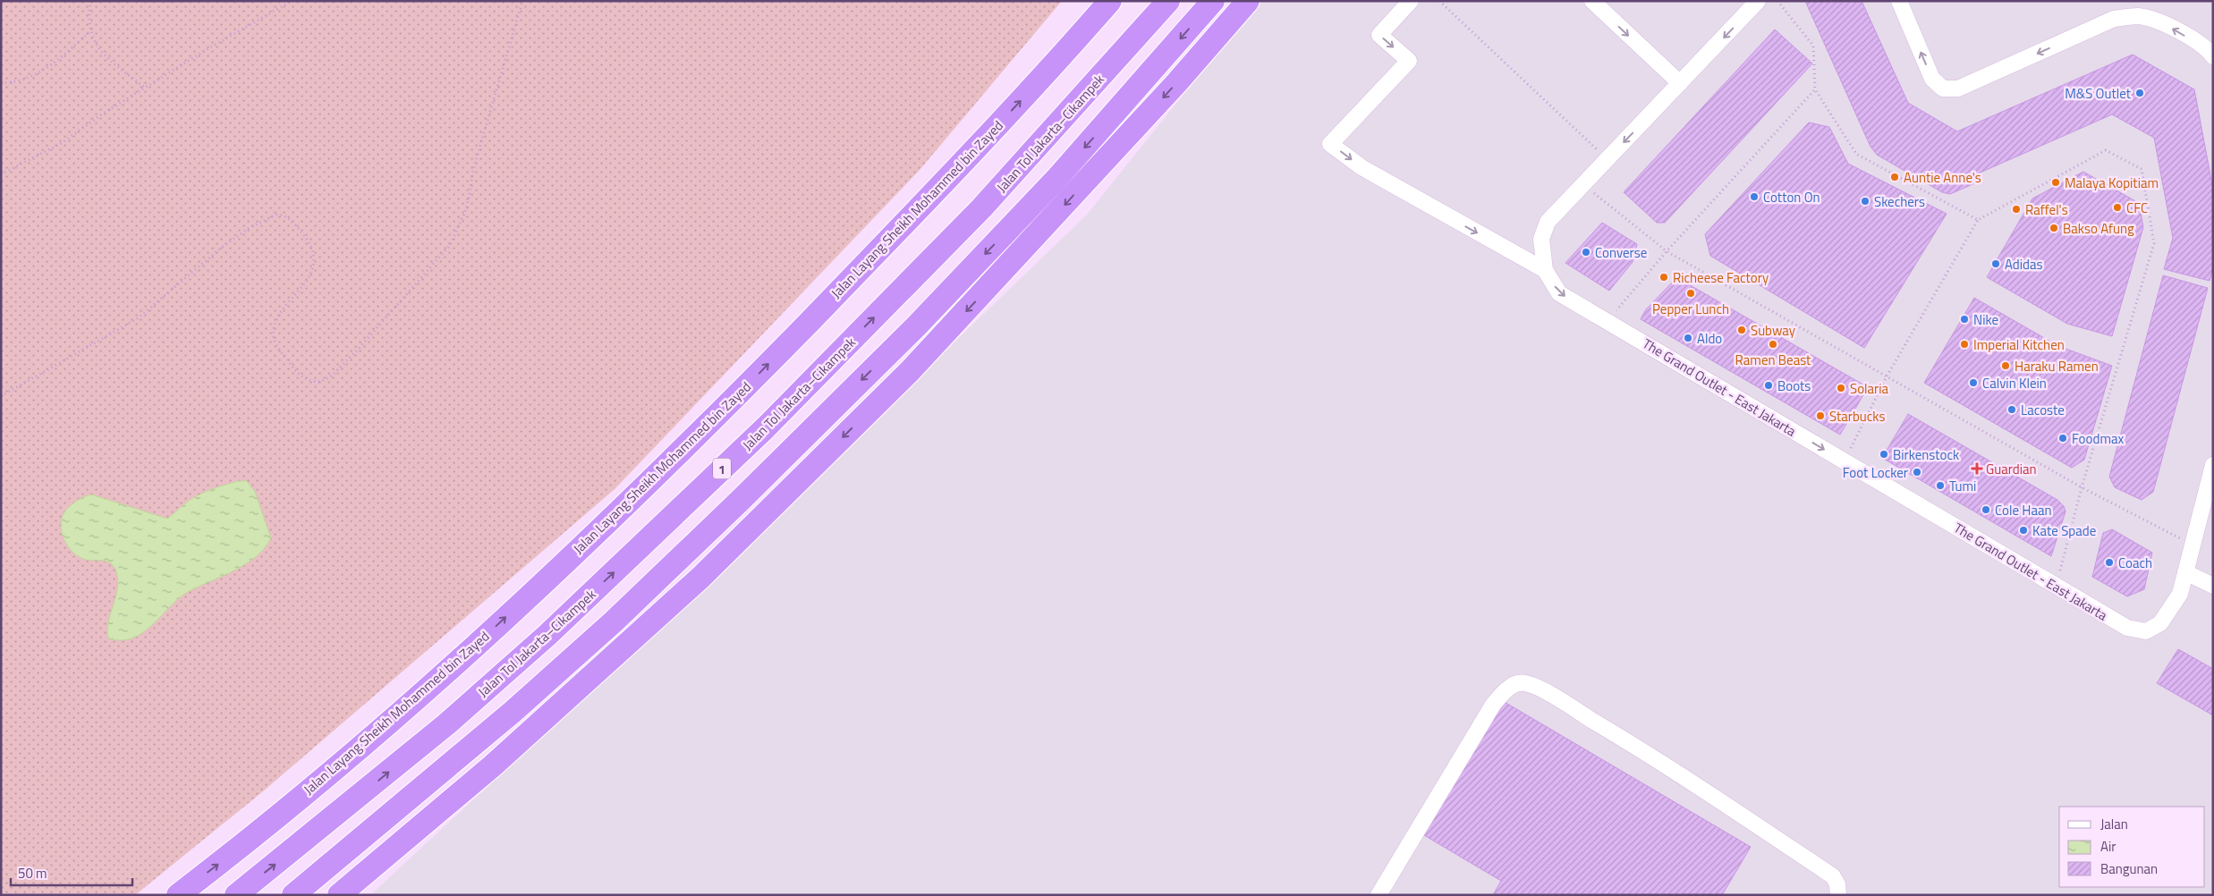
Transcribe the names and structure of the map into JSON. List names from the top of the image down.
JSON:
{
  "streets": {
    "highway": ["Jalan Tol Jakarta–Cikampek", "Jalan Layang Sheikh Mohammed bin Zayed", "1"],
    "lane": ["The Grand Outlet - East Jakarta"]
  },
  "places": {
    "other": [
      "M&S Outlet",
      "Auntie Anne's",
      "Malaya Kopitiam",
      "Cotton On",
      "Skechers",
      "CFC",
      "Raffel's",
      "Bakso Afung",
      "Converse",
      "Adidas",
      "Richeese Factory",
      "Pepper Lunch",
      "Nike",
      "Subway",
      "Aldo",
      "Ramen Beast",
      "Imperial Kitchen",
      "Haraku Ramen",
      "Calvin Klein",
      "Boots",
      "Solaria",
      "Lacoste",
      "Starbucks",
      "Foodmax",
      "Birkenstock",
      "Foot Locker",
      "Tumi",
      "Cole Haan",
      "Kate Spade",
      "Coach"
    ],
    "health": ["Guardian"]
  },
  "legend": ["Jalan", "Air", "Bangunan"],
  "scale_bar": "50 m"
}
